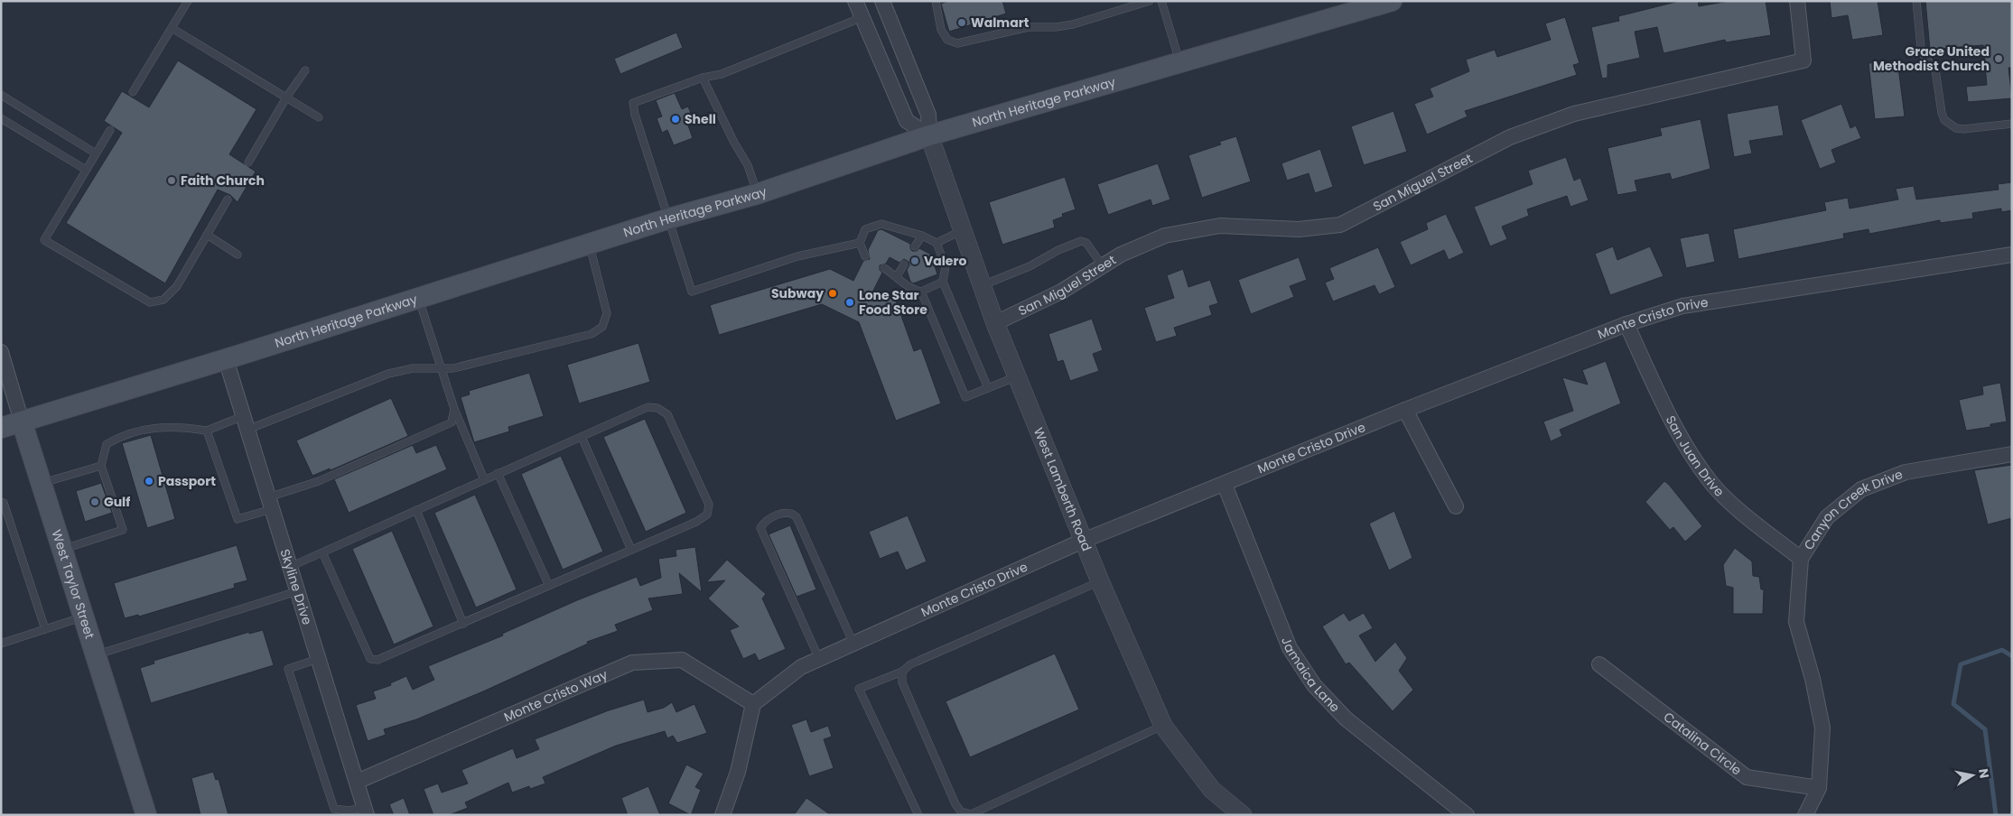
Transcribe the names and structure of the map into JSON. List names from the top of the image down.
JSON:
{
  "streets": {
    "main road": ["North Heritage Parkway", "West Taylor Street"],
    "street": [
      "San Miguel Street",
      "Monte Cristo Drive",
      "San Juan Drive",
      "West Lamberth Road",
      "Canyon Creek Drive",
      "Skyline Drive",
      "Jamaica Lane",
      "Monte Cristo Way",
      "Catalina Circle"
    ]
  },
  "crossings": [
    ["North Heritage Parkway", "West Lamberth Road"],
    ["North Heritage Parkway", "West Taylor Street"],
    ["North Heritage Parkway", "Skyline Drive"],
    ["San Miguel Street", "West Lamberth Road"],
    ["Monte Cristo Drive", "San Juan Drive"],
    ["Monte Cristo Drive", "West Lamberth Road"],
    ["Monte Cristo Drive", "Jamaica Lane"],
    ["Monte Cristo Drive", "Monte Cristo Way"],
    ["San Juan Drive", "Canyon Creek Drive"],
    ["Canyon Creek Drive", "Catalina Circle"],
    ["Skyline Drive", "Monte Cristo Way"]
  ],
  "places": [
    "Walmart",
    "Grace United Methodist Church",
    "Shell",
    "Faith Church",
    "Valero",
    "Subway",
    "Lone Star Food Store",
    "Passport",
    "Gulf"
  ],
  "north": "right"
}
